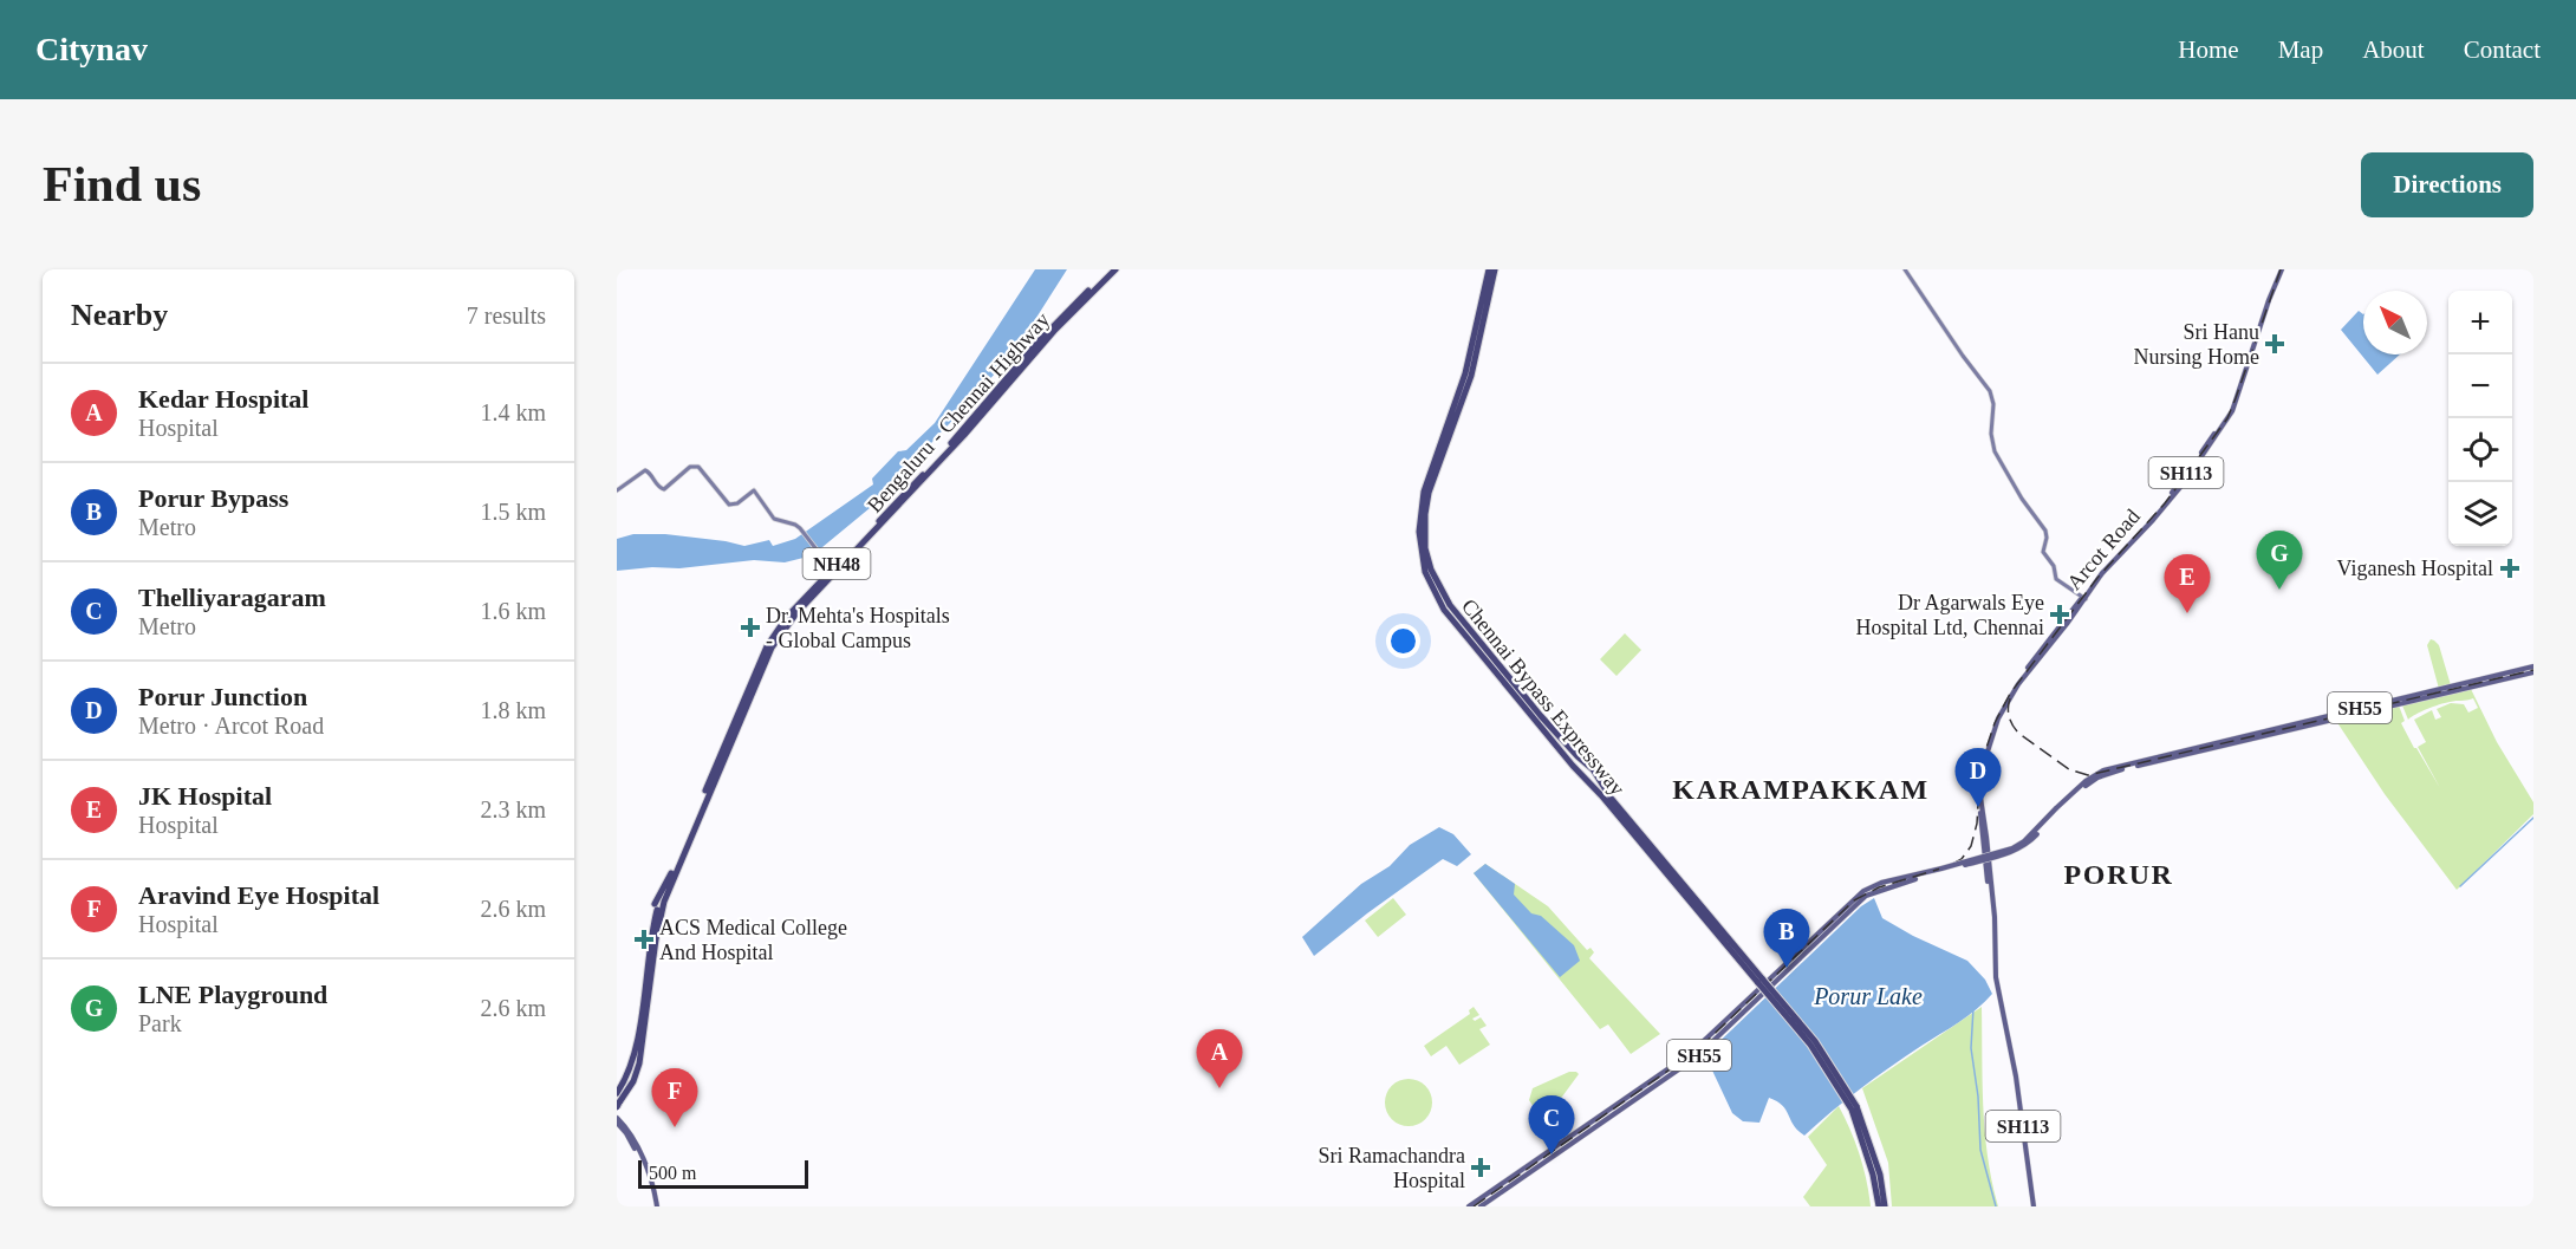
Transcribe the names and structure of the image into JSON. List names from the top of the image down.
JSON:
{
  "streets": {
    "highway": ["Bengaluru - Chennai Highway", "NH48", "Chennai Bypass Expressway"],
    "main road": ["SH113", "Arcot Road", "SH55"]
  },
  "crossings": [
    ["Bengaluru - Chennai Highway", "NH48"]
  ],
  "districts": ["KARAMPAKKAM", "PORUR"],
  "water": ["Porur Lake"],
  "places": {
    "health": [
      "Sri Hanu Nursing Home",
      "Viganesh Hospital",
      "Dr Agarwals Eye Hospital Ltd, Chennai",
      "Dr. Mehta's Hospitals - Global Campus",
      "ACS Medical College And Hospital",
      "Sri Ramachandra Hospital"
    ]
  },
  "scale_bar": "500 m",
  "north": "top left",
  "page": {
    "header": "Citynav",
    "nav": [
      "Home",
      "Map",
      "About",
      "Contact"
    ],
    "buttons": "Directions",
    "title": "Find us",
    "heading": ["Nearby", "7 results"],
    "map_buttons": ["+", "−"],
    "list": [
      {
        "mark": "A",
        "name": "Kedar Hospital",
        "note": "Hospital",
        "value": "1.4 km"
      },
      {
        "mark": "B",
        "name": "Porur Bypass",
        "note": "Metro",
        "value": "1.5 km"
      },
      {
        "mark": "C",
        "name": "Thelliyaragaram",
        "note": "Metro",
        "value": "1.6 km"
      },
      {
        "mark": "D",
        "name": "Porur Junction",
        "note": "Metro · Arcot Road",
        "value": "1.8 km"
      },
      {
        "mark": "E",
        "name": "JK Hospital",
        "note": "Hospital",
        "value": "2.3 km"
      },
      {
        "mark": "F",
        "name": "Aravind Eye Hospital",
        "note": "Hospital",
        "value": "2.6 km"
      },
      {
        "mark": "G",
        "name": "LNE Playground",
        "note": "Park",
        "value": "2.6 km"
      }
    ],
    "pins": [
      "G",
      "E",
      "D",
      "B",
      "A",
      "F",
      "C"
    ],
    "scale": "500 m"
  }
}
